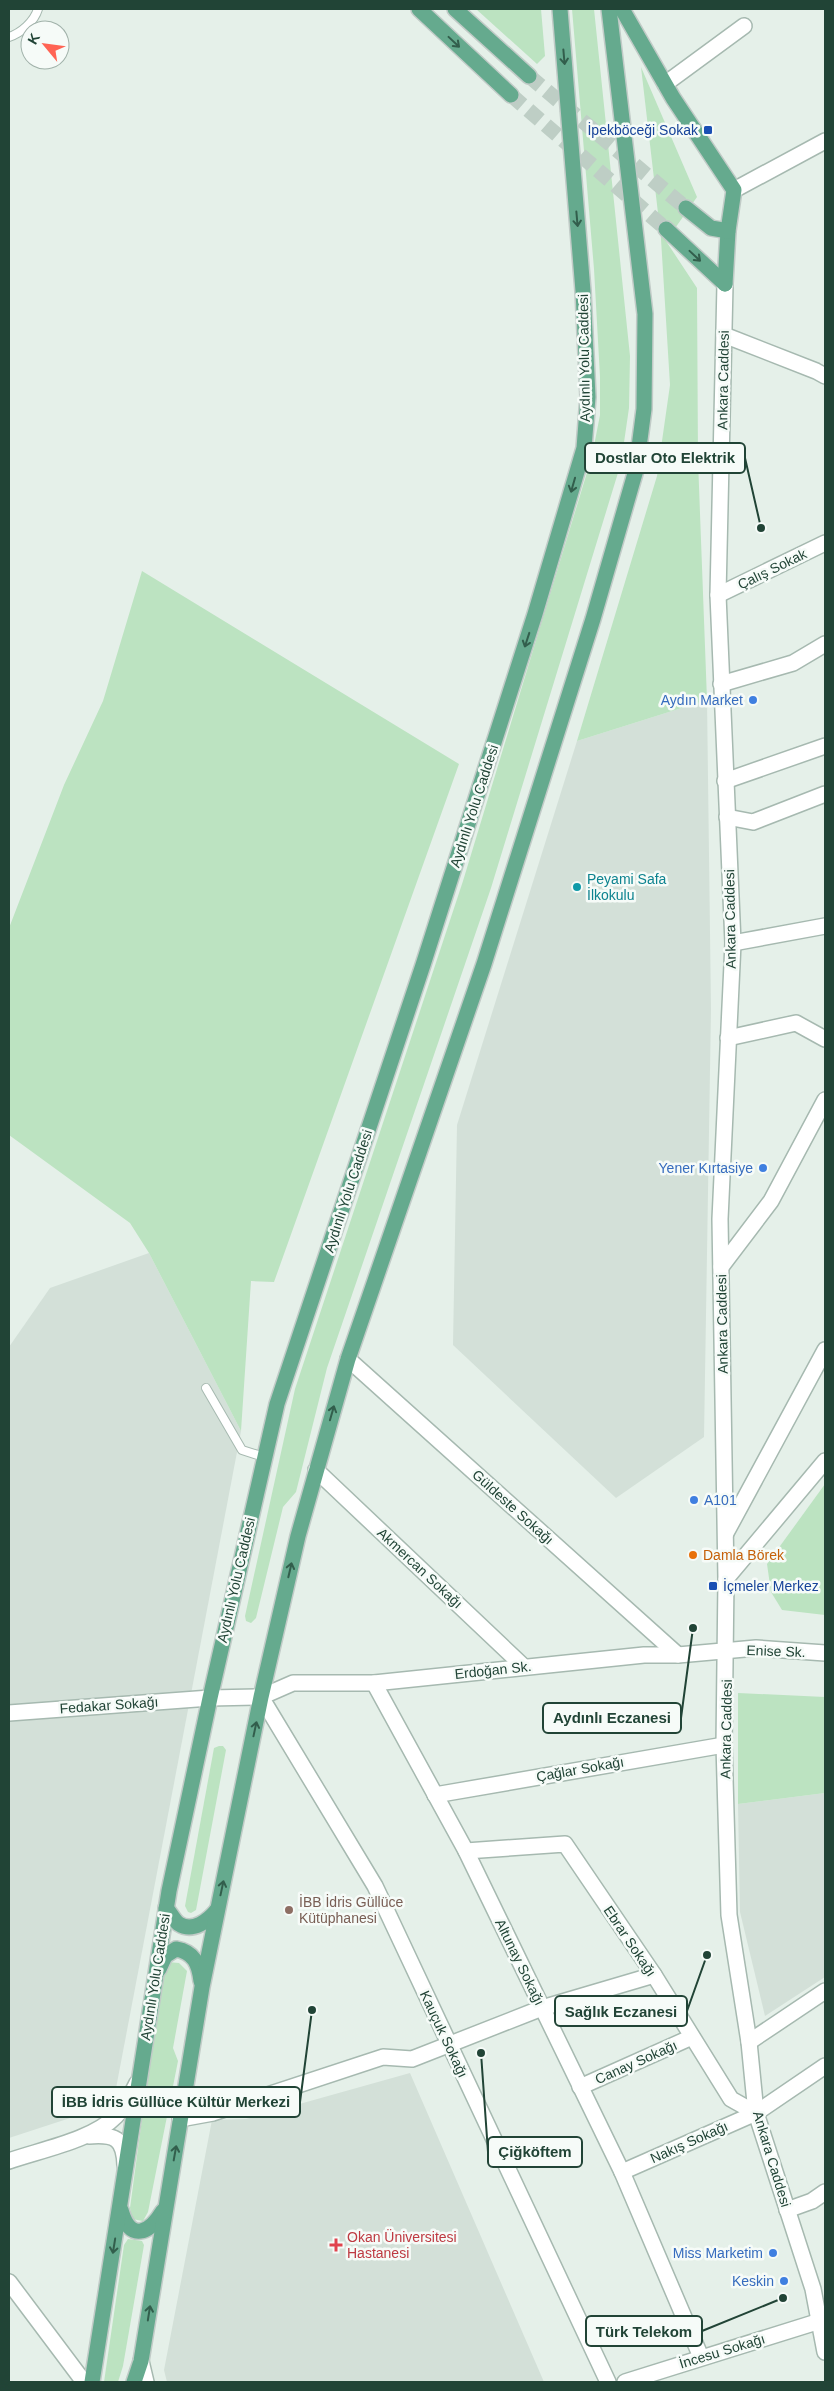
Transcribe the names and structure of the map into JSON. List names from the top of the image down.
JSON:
{
  "streets": {
    "main road": ["Aydınlı Yolu Caddesi"],
    "street": [
      "Ankara Caddesi",
      "Çalış Sokak",
      "Güldeste Sokağı",
      "Akmercan Sokağı",
      "Enise Sk.",
      "Erdoğan Sk.",
      "Fedakar Sokağı",
      "Çağlar Sokağı",
      "Ebrar Sokağı",
      "Altunay Sokağı",
      "Kauçuk Sokağı",
      "Canay Sokağı",
      "Nakış Sokağı",
      "İncesu Sokağı"
    ]
  },
  "crossings": [
    ["Aydınlı Yolu Caddesi", "Fedakar Sokağı"],
    ["Ankara Caddesi", "Çalış Sokak"],
    ["Ankara Caddesi", "Enise Sk."],
    ["Ankara Caddesi", "Erdoğan Sk."],
    ["Ankara Caddesi", "Çağlar Sokağı"],
    ["Ankara Caddesi", "Ebrar Sokağı"],
    ["Ankara Caddesi", "Nakış Sokağı"],
    ["Ankara Caddesi", "İncesu Sokağı"],
    ["Güldeste Sokağı", "Erdoğan Sk."],
    ["Akmercan Sokağı", "Erdoğan Sk."],
    ["Enise Sk.", "Erdoğan Sk."],
    ["Erdoğan Sk.", "Fedakar Sokağı"],
    ["Erdoğan Sk.", "Altunay Sokağı"],
    ["Erdoğan Sk.", "Kauçuk Sokağı"],
    ["Fedakar Sokağı", "Kauçuk Sokağı"],
    ["Çağlar Sokağı", "Altunay Sokağı"],
    ["Ebrar Sokağı", "Altunay Sokağı"],
    ["Ebrar Sokağı", "Canay Sokağı"],
    ["Ebrar Sokağı", "Nakış Sokağı"],
    ["Altunay Sokağı", "Canay Sokağı"],
    ["Altunay Sokağı", "Nakış Sokağı"],
    ["Altunay Sokağı", "İncesu Sokağı"]
  ],
  "places": {
    "transit": ["İpekböceği Sokak", "İçmeler Merkez"],
    "other": [
      "Dostlar Oto Elektrik",
      "Aydın Market",
      "Peyami Safa İlkokulu",
      "Yener Kırtasiye",
      "A101",
      "Damla Börek",
      "Aydınlı Eczanesi",
      "İBB İdris Güllüce Kütüphanesi",
      "Sağlık Eczanesi",
      "İBB İdris Güllüce Kültür Merkezi",
      "Çiğköftem",
      "Miss Marketim",
      "Keskin",
      "Türk Telekom"
    ],
    "health": ["Okan Üniversitesi Hastanesi"]
  },
  "north": "top left"
}
